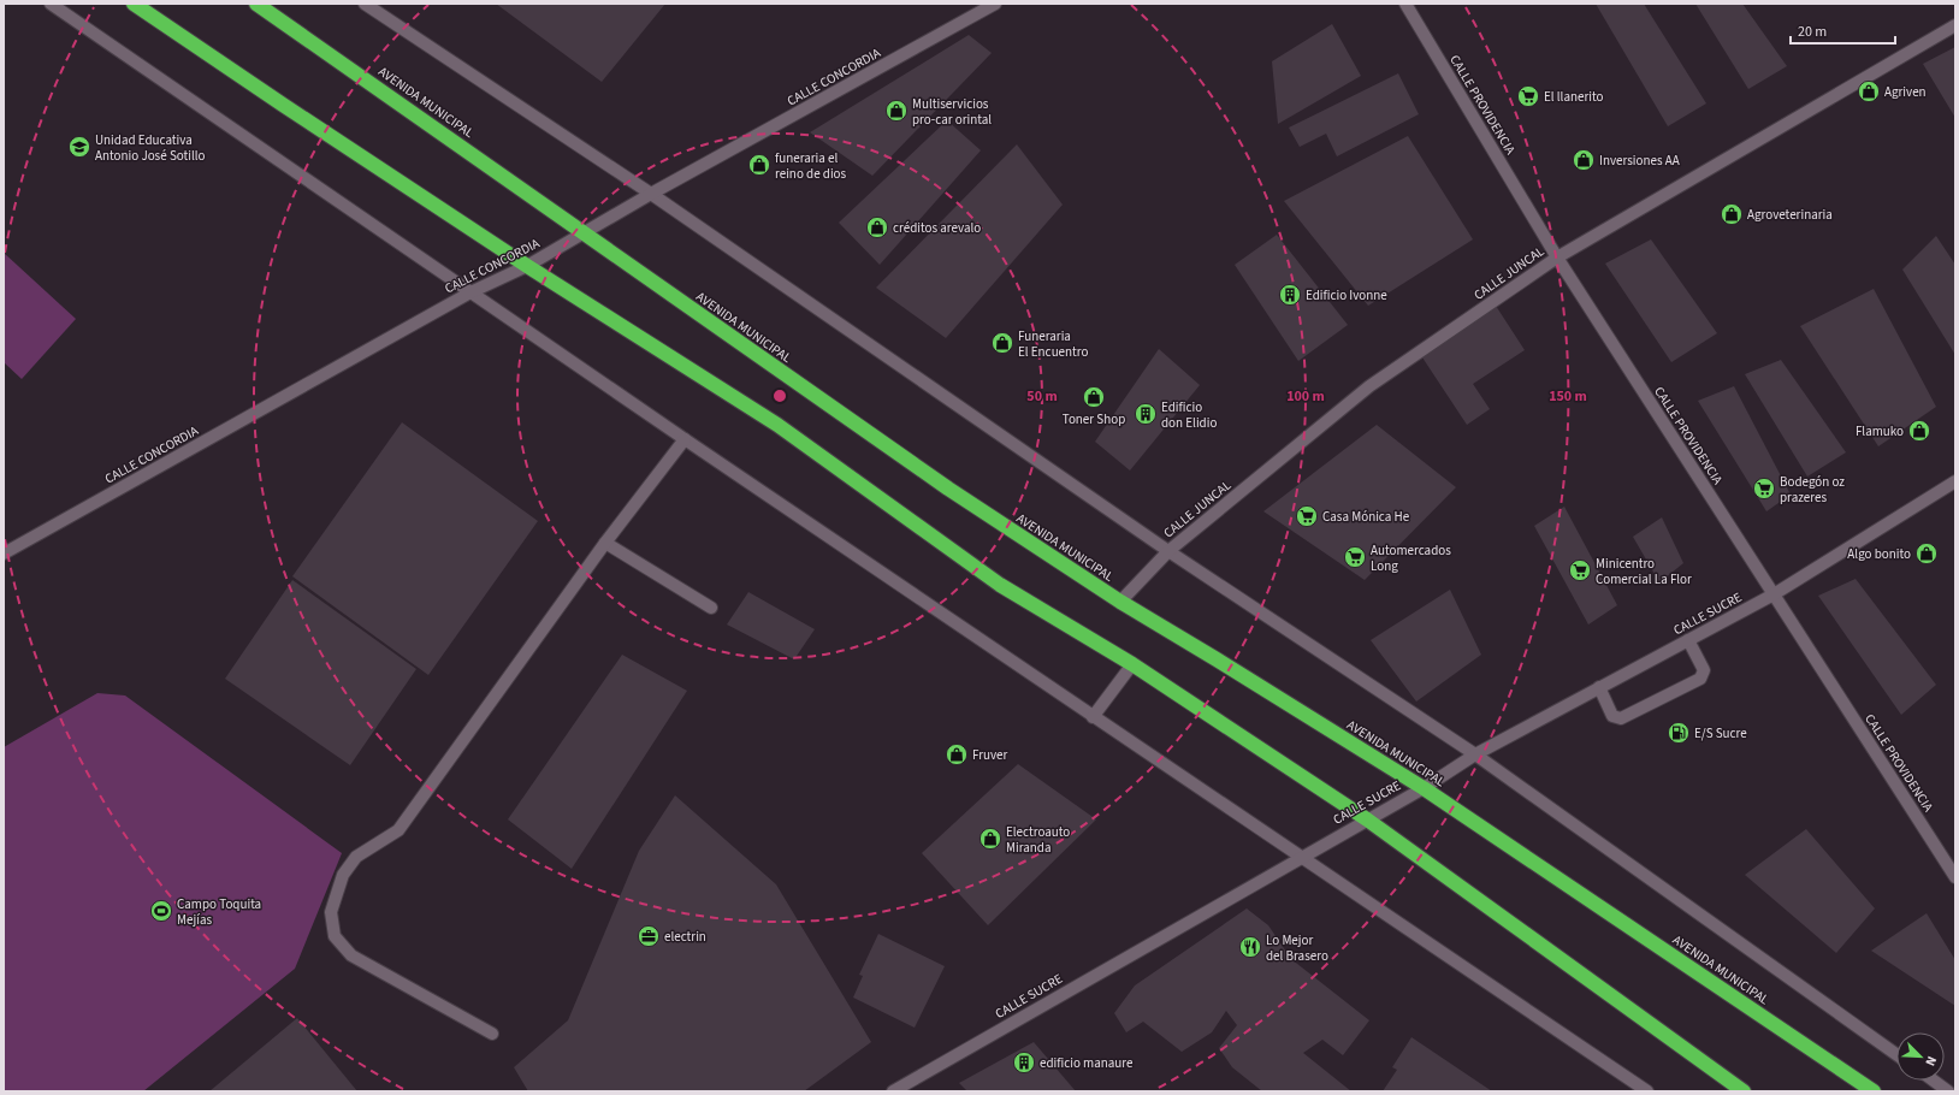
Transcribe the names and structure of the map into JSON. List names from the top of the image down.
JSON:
{
  "streets": {
    "highway": ["AVENIDA MUNICIPAL"],
    "street": [
      "CALLE CONCORDIA",
      "CALLE PROVIDENCIA",
      "CALLE JUNCAL",
      "CALLE SUCRE"
    ]
  },
  "crossings": [
    ["CALLE CONCORDIA", "AVENIDA MUNICIPAL"],
    ["AVENIDA MUNICIPAL", "CALLE JUNCAL"],
    ["AVENIDA MUNICIPAL", "CALLE SUCRE"],
    ["CALLE PROVIDENCIA", "CALLE JUNCAL"],
    ["CALLE PROVIDENCIA", "CALLE SUCRE"]
  ],
  "places": {
    "shop": [
      "Agriven",
      "Multiservicios pro-car orintal",
      "Inversiones AA",
      "funeraria el reino de dios",
      "Agroveterinaria",
      "créditos arevalo",
      "Funeraria El Encuentro",
      "Toner Shop",
      "Flamuko",
      "Algo bonito",
      "Fruver",
      "Electroauto Miranda"
    ],
    "supermarket": [
      "El llanerito",
      "Bodegón oz prazeres",
      "Casa Mónica He",
      "Automercados Long",
      "Minicentro Comercial La Flor"
    ],
    "school or university": ["Unidad Educativa Antonio José Sotillo"],
    "building": ["Edificio Ivonne", "Edificio don Elidio", "edificio manaure"],
    "fuel station": ["E/S Sucre"],
    "sports": ["Campo Toquita Mejías"],
    "office": ["electrin"],
    "restaurant": ["Lo Mejor del Brasero"]
  },
  "scale_bar": "20 m",
  "north": "bottom right",
  "rings": ["50 m", "100 m", "150 m"]
}
